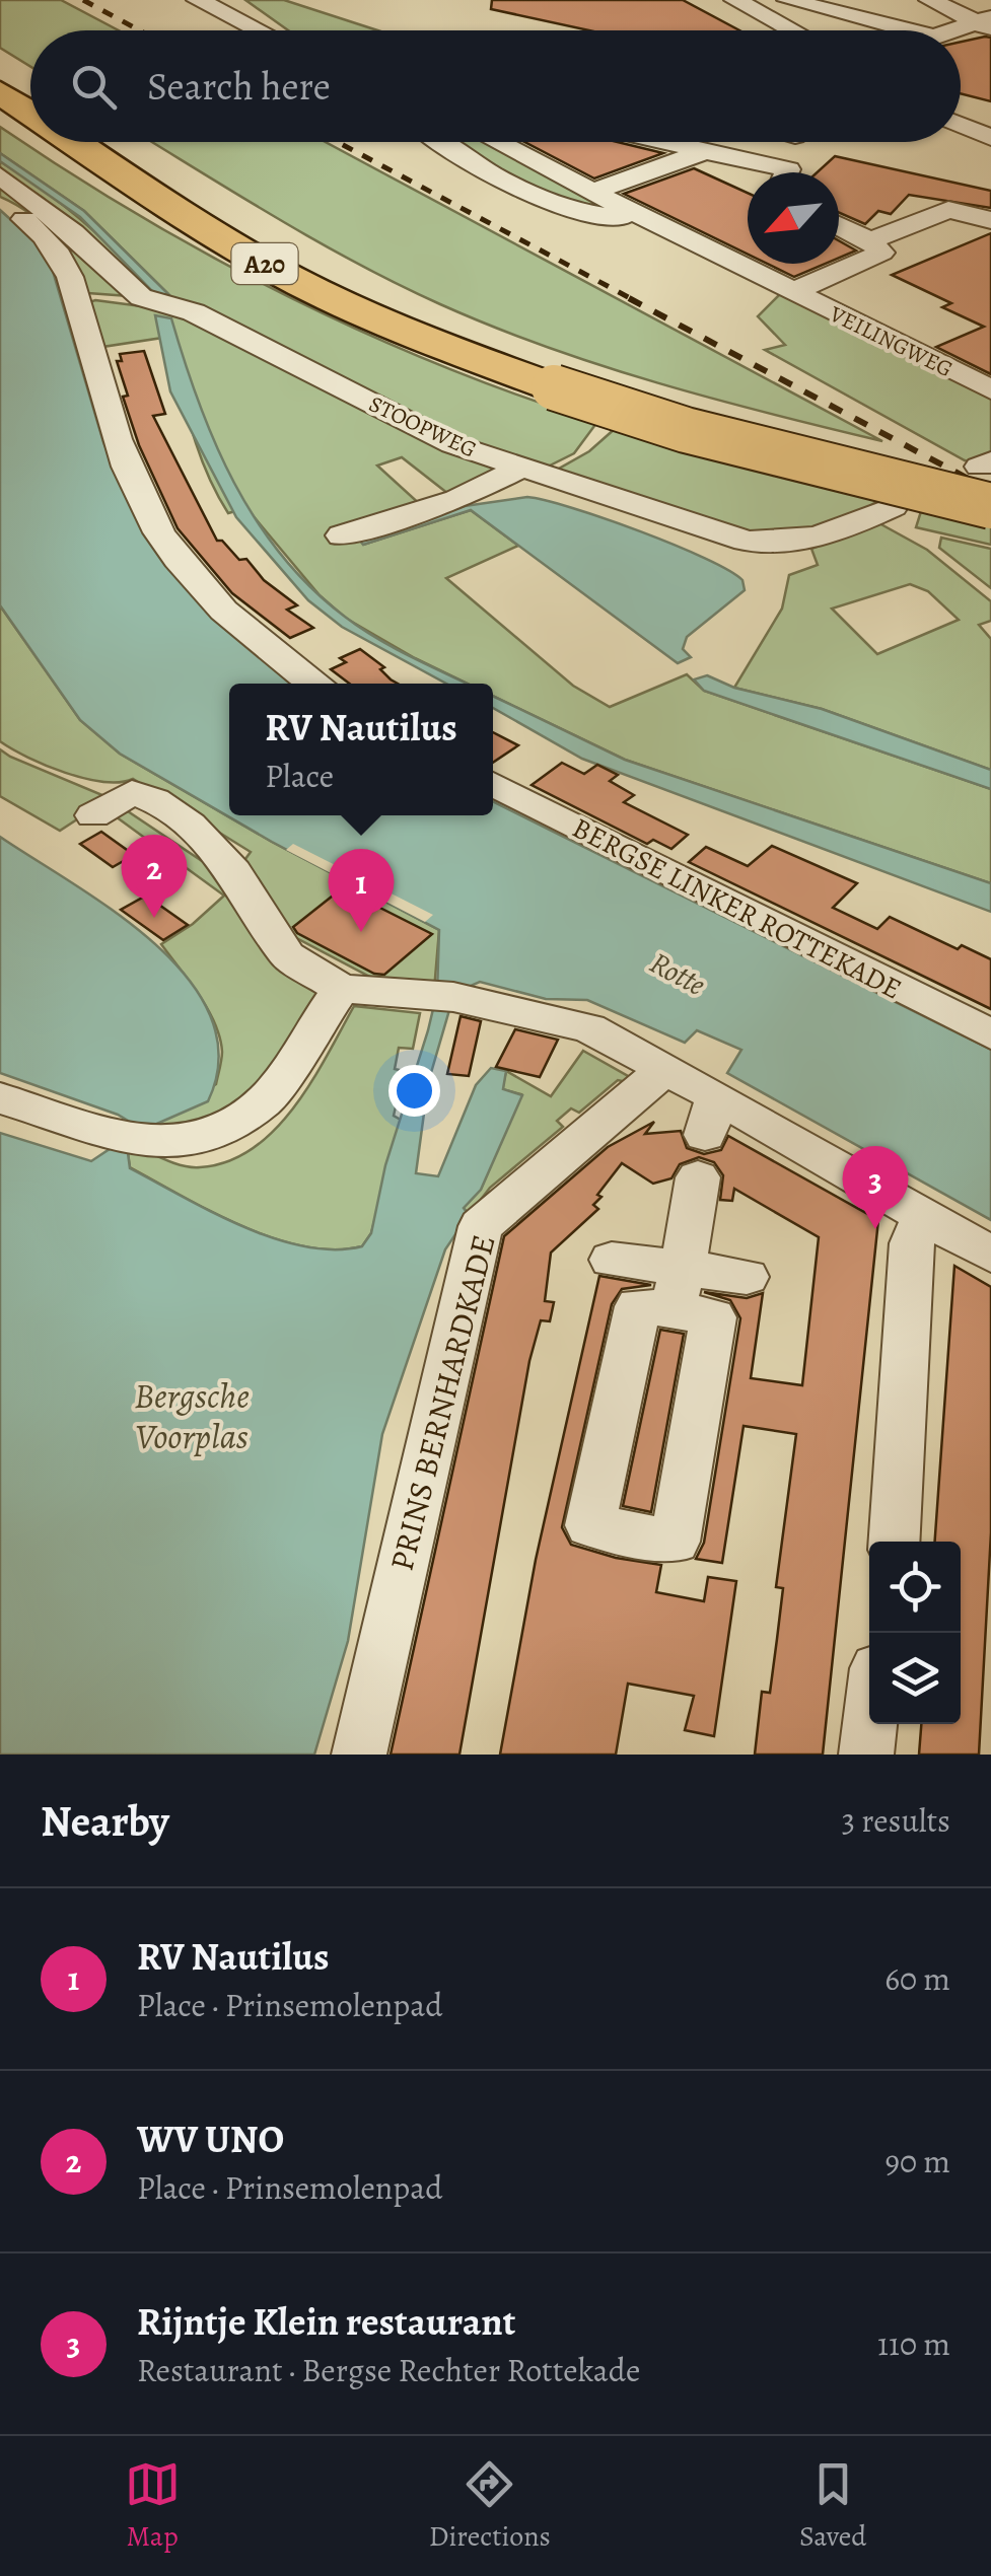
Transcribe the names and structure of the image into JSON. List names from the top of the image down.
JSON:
{
  "streets": {
    "highway": ["A20"],
    "street": [
      "VEILINGWEG",
      "STOOPWEG",
      "BERGSE LINKER ROTTEKADE",
      "PRINS BERNHARDKADE"
    ]
  },
  "water": ["Rotte", "Bergsche Voorplas"],
  "north": "bottom left",
  "page": {
    "search": "Search here",
    "popup": ["RV Nautilus", "Place"],
    "pins": ["2", "1", "3"],
    "heading": ["Nearby", "3 results"],
    "list": [
      {
        "mark": "1",
        "name": "RV Nautilus",
        "note": "Place · Prinsemolenpad",
        "value": "60 m"
      },
      {
        "mark": "2",
        "name": "WV UNO",
        "note": "Place · Prinsemolenpad",
        "value": "90 m"
      },
      {
        "mark": "3",
        "name": "Rijntje Klein restaurant",
        "note": "Restaurant · Bergse Rechter Rottekade",
        "value": "110 m"
      }
    ],
    "nav": ["Map", "Directions", "Saved"]
  }
}
